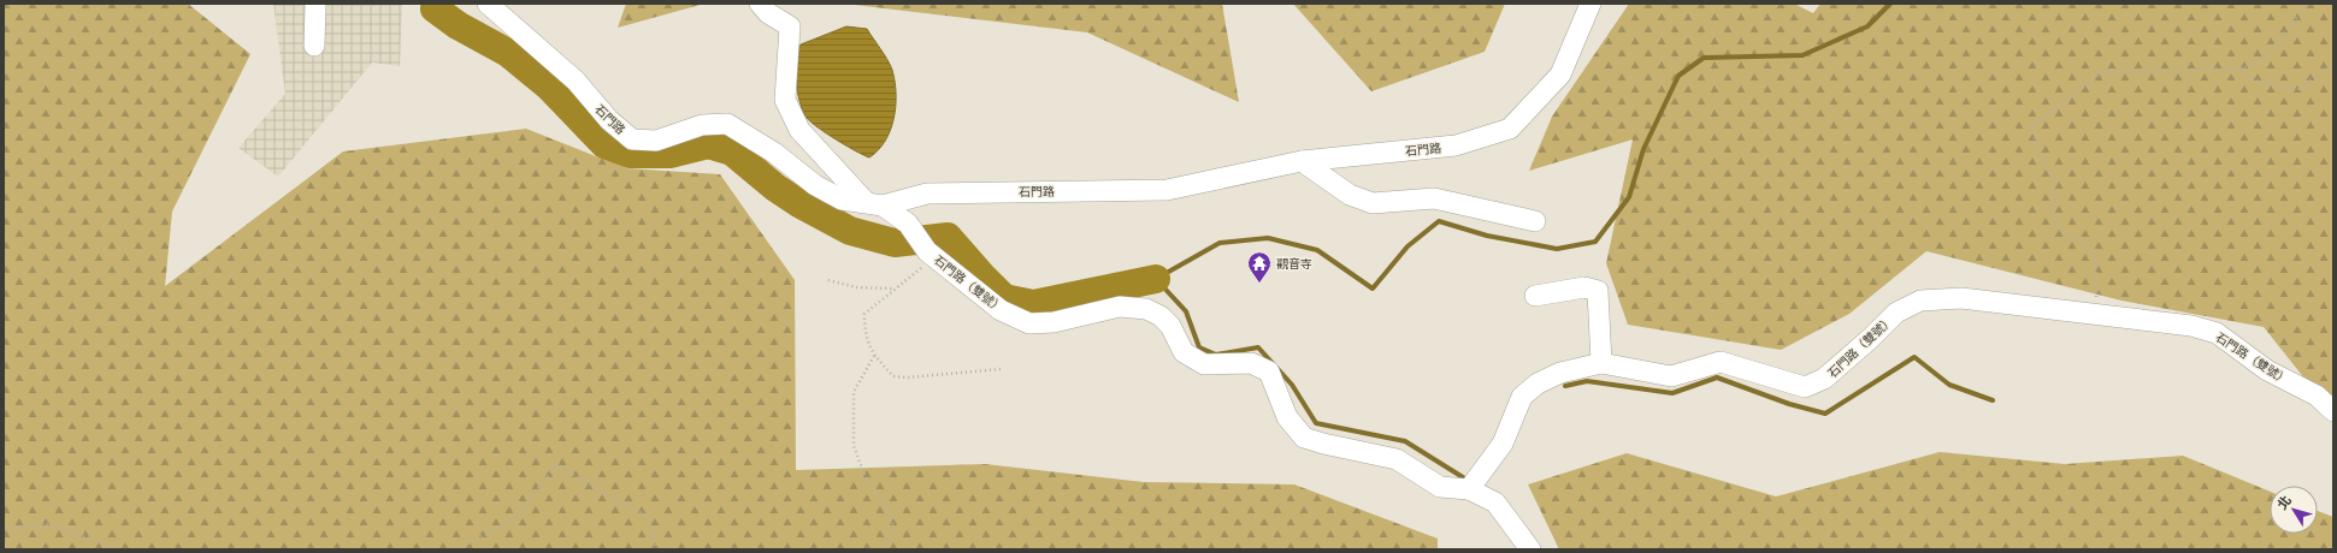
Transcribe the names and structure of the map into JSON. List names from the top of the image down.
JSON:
{
  "streets": {
    "street": ["石門路", "石門路（雙號）"]
  },
  "crossings": [
    ["石門路", "石門路（雙號）"]
  ],
  "places": {
    "temple": ["觀音寺"]
  },
  "north": "top left"
}
